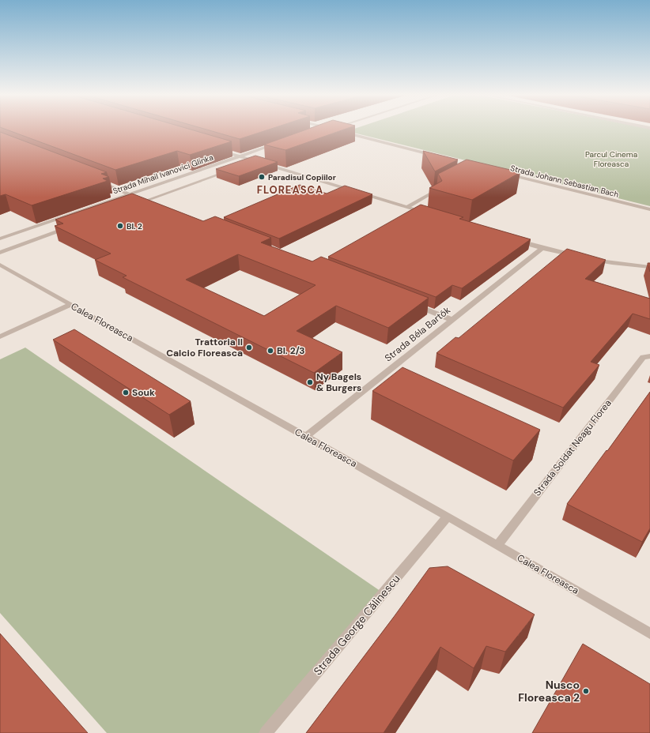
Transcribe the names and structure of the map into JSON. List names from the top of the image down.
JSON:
{
  "streets": {
    "street": [
      "Strada Mihail Ivanovici Glinka",
      "Strada Johann Sebastian Bach",
      "Calea Floreasca",
      "Strada Béla Bartók",
      "Strada Soldat Neagu Florea",
      "Strada George Călinescu"
    ]
  },
  "crossings": [
    ["Calea Floreasca", "Strada Béla Bartók"],
    ["Calea Floreasca", "Strada Soldat Neagu Florea"],
    ["Calea Floreasca", "Strada George Călinescu"]
  ],
  "districts": ["FLOREASCA"],
  "parks": ["Parcul Cinema Floreasca"],
  "places": [
    "Paradisul Copiilor",
    "Bl. 2",
    "Trattoria Il Calcio Floreasca",
    "Bl. 2/3",
    "Ny Bagels & Burgers",
    "Souk",
    "Nusco Floreasca 2"
  ]
}
